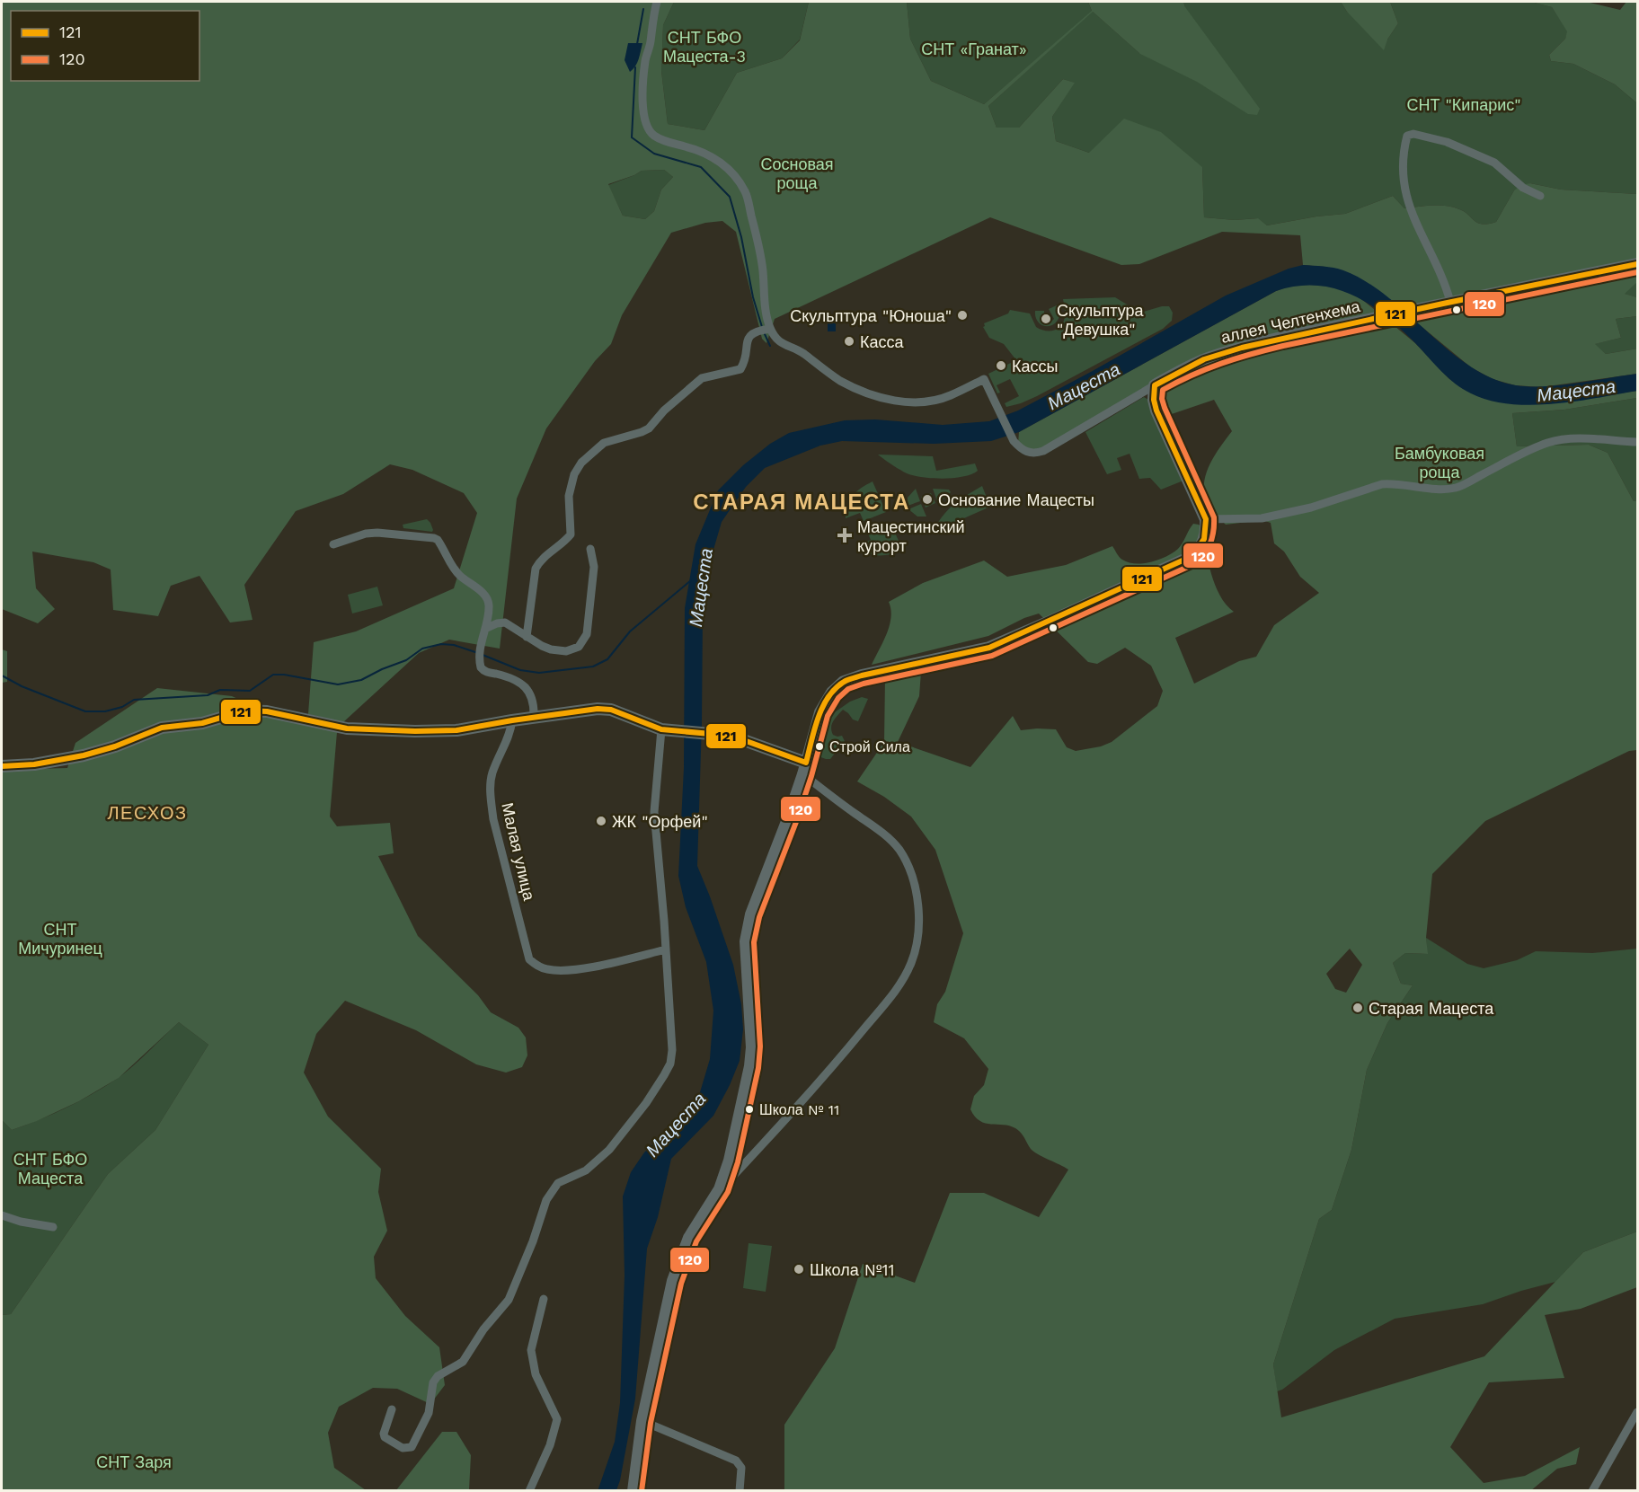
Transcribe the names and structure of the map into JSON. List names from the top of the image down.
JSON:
{
  "streets": {
    "main road": ["аллея Челтенхема"],
    "street": ["Малая улица"]
  },
  "districts": ["СТАРАЯ МАЦЕСТА", "ЛЕСХОЗ"],
  "water": ["Мацеста"],
  "parks": [
    "СНТ БФО Мацеста-3",
    "СНТ «Гранат»",
    "СНТ \"Кипарис\"",
    "Сосновая роща",
    "Бамбуковая роща",
    "СНТ Мичуринец",
    "СНТ БФО Мацеста",
    "СНТ Заря"
  ],
  "places": {
    "other": [
      "Скульптура \"Юноша\"",
      "Скульптура \"Девушка\"",
      "Касса",
      "Кассы",
      "Основание Мацесты",
      "Строй Сила",
      "ЖК \"Орфей\"",
      "Старая Мацеста",
      "Школа № 11",
      "Школа №11"
    ],
    "health": ["Мацестинский курорт"]
  },
  "lines": ["transit line 121", "transit line 120"],
  "legend": ["121", "120"]
}
